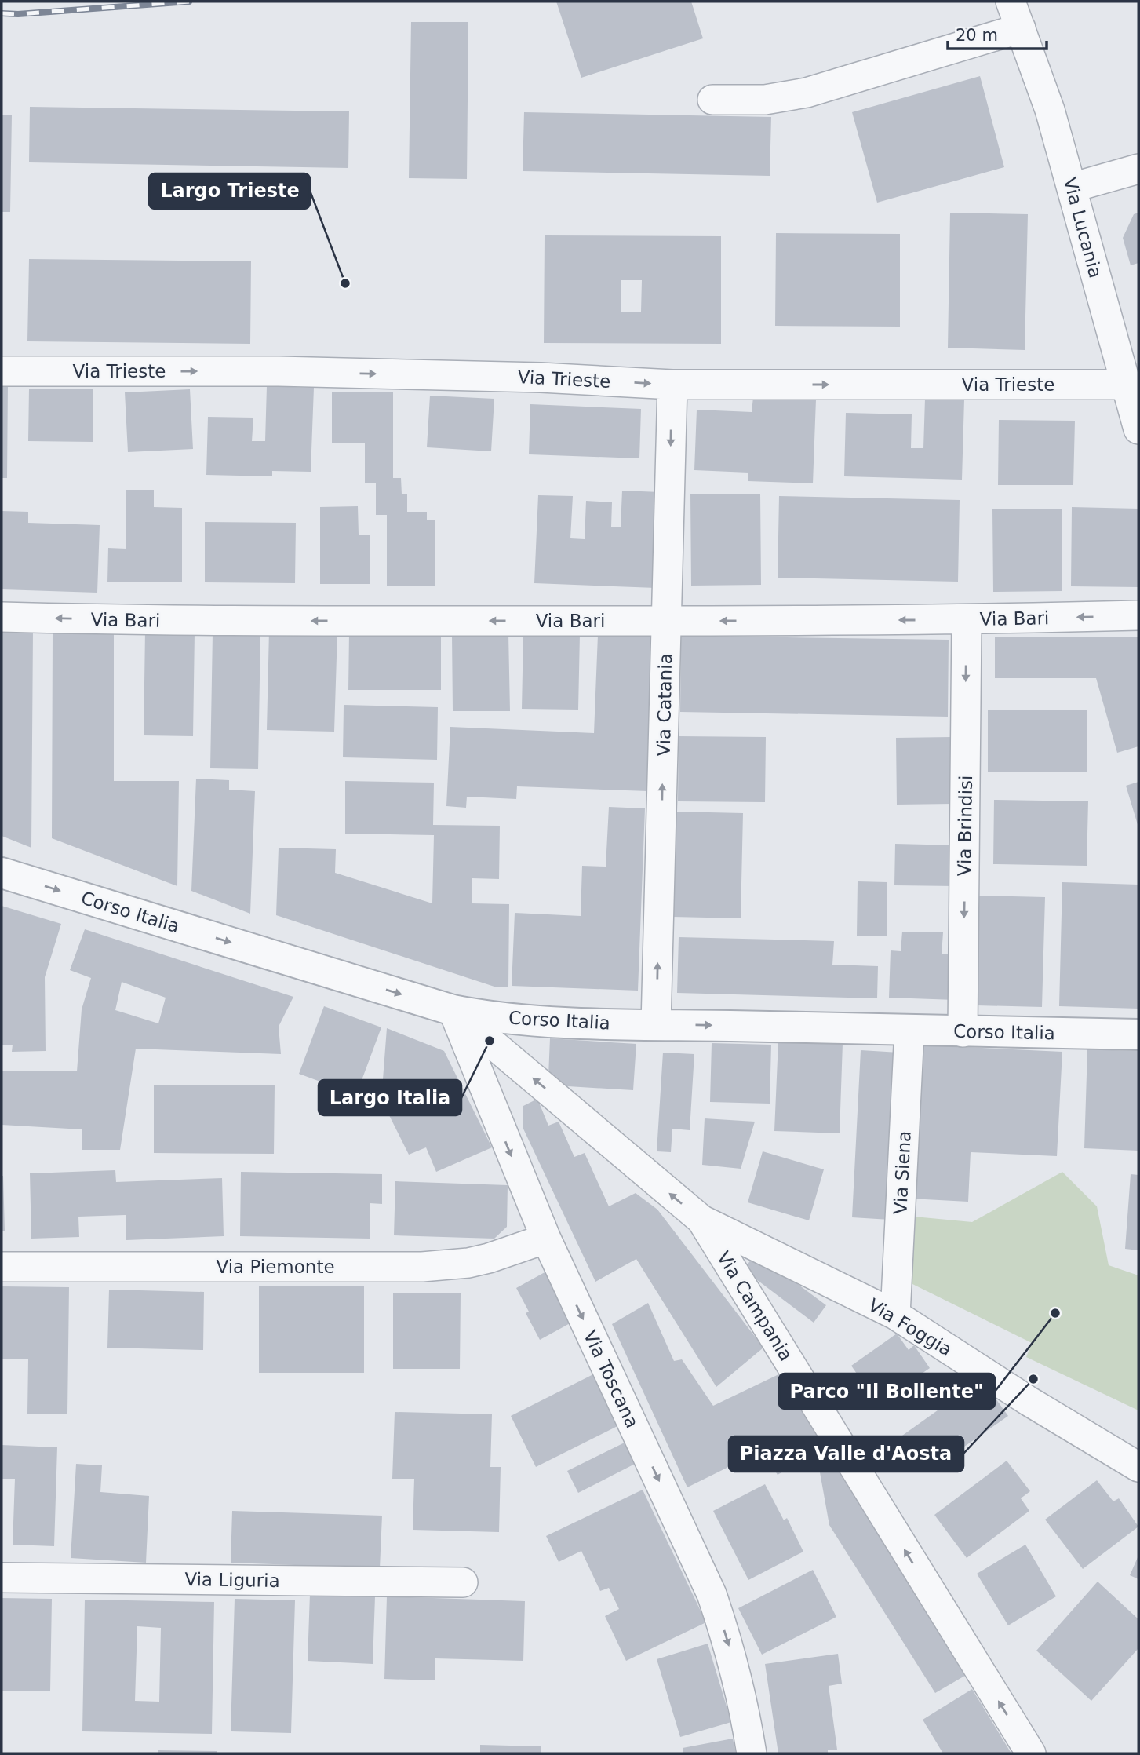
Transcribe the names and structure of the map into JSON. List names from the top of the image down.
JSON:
{
  "streets": {
    "street": [
      "Via Lucania",
      "Via Trieste",
      "Via Bari",
      "Via Catania",
      "Via Brindisi",
      "Corso Italia",
      "Via Siena",
      "Via Piemonte",
      "Via Campania",
      "Via Foggia",
      "Via Toscana",
      "Via Liguria"
    ]
  },
  "crossings": [
    ["Via Lucania", "Via Trieste"],
    ["Via Trieste", "Via Catania"],
    ["Via Bari", "Via Catania"],
    ["Via Bari", "Via Brindisi"],
    ["Via Catania", "Corso Italia"],
    ["Via Brindisi", "Corso Italia"],
    ["Corso Italia", "Via Siena"],
    ["Corso Italia", "Via Campania"],
    ["Corso Italia", "Via Toscana"],
    ["Via Siena", "Via Foggia"],
    ["Via Piemonte", "Via Toscana"],
    ["Via Campania", "Via Foggia"],
    ["Via Campania", "Via Toscana"]
  ],
  "one_way": [
    "Via Trieste",
    "Via Bari",
    "Via Brindisi",
    "Corso Italia",
    "Via Campania",
    "Via Toscana"
  ],
  "places": [
    "Largo Trieste",
    "Largo Italia",
    "Parco \"Il Bollente\"",
    "Piazza Valle d'Aosta"
  ],
  "scale_bar": "20 m"
}
